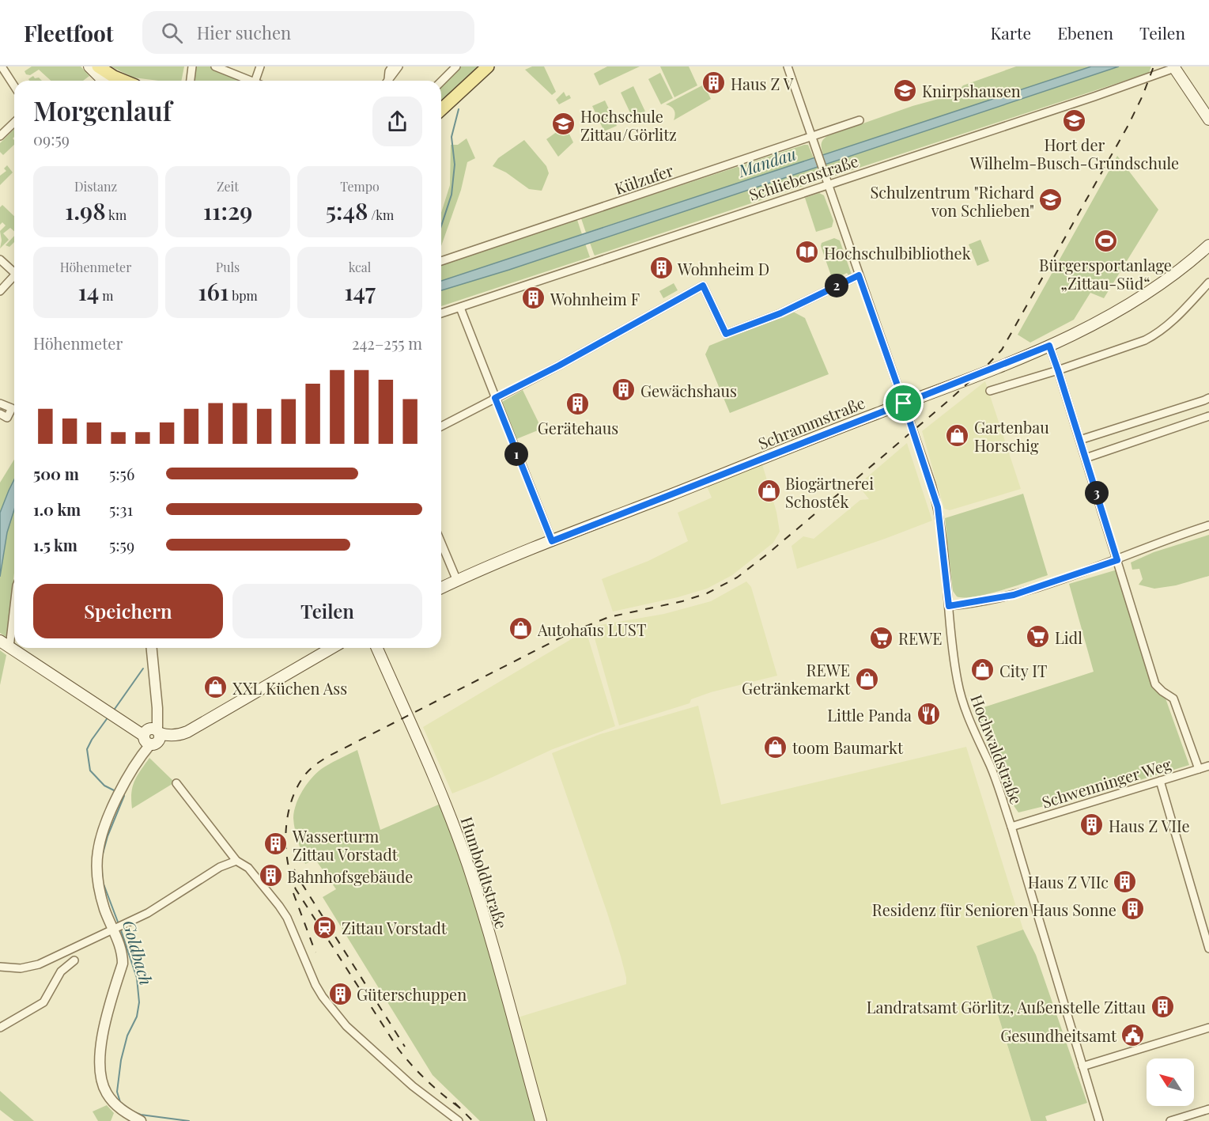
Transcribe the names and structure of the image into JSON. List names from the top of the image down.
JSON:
{
  "streets": {
    "main road": ["Schrammstraße", "Humboldtstraße"],
    "street": [
      "Schliebenstraße",
      "Külzufer",
      "Hochwaldstraße",
      "Schwenninger Weg"
    ]
  },
  "crossings": [
    ["Schliebenstraße", "Hochwaldstraße"],
    ["Külzufer", "Hochwaldstraße"],
    ["Schrammstraße", "Hochwaldstraße"],
    ["Hochwaldstraße", "Schwenninger Weg"]
  ],
  "water": ["Mandau", "Goldbach"],
  "places": {
    "building": [
      "Haus Z V",
      "Wohnheim D",
      "Wohnheim F",
      "Gewächshaus",
      "Gerätehaus",
      "Haus Z VIIe",
      "Wasserturm Zittau Vorstadt",
      "Bahnhofsgebäude",
      "Haus Z VIIc",
      "Residenz für Senioren Haus Sonne",
      "Güterschuppen",
      "Landratsamt Görlitz, Außenstelle Zittau"
    ],
    "school or university": [
      "Knirpshausen",
      "Hort der Wilhelm-Busch-Grundschule",
      "Hochschule Zittau/Görlitz",
      "Schulzentrum \"Richard von Schlieben\""
    ],
    "sports": ["Bürgersportanlage „Zittau-Süd“"],
    "library": ["Hochschulbibliothek"],
    "shop": [
      "Gartenbau Horschig",
      "Biogärtnerei Schostek",
      "Autohaus LUST",
      "City IT",
      "REWE Getränkemarkt",
      "XXL Küchen Ass",
      "toom Baumarkt"
    ],
    "supermarket": ["Lidl", "REWE"],
    "restaurant": ["Little Panda"],
    "station": ["Zittau Vorstadt"],
    "public building": ["Gesundheitsamt"]
  },
  "north": "top left",
  "page": {
    "header": "Fleetfoot",
    "search": "Hier suchen",
    "nav": ["Karte", "Ebenen", "Teilen"],
    "heading": ["Morgenlauf", "09:59"],
    "stats": [
      ["Distanz", "1.98 km"],
      ["Zeit", "11:29"],
      ["Tempo", "5:48 /km"],
      ["Höhenmeter", "14 m"],
      ["Puls", "161 bpm"],
      ["kcal", "147"]
    ],
    "pins": ["2", "1", "3"],
    "chart": ["Höhenmeter", "242–255 m"],
    "list": [
      {
        "name": "500 m",
        "note": "5:56"
      },
      {
        "name": "1.0 km",
        "note": "5:31"
      },
      {
        "name": "1.5 km",
        "note": "5:59"
      }
    ],
    "buttons": ["Speichern", "Teilen"]
  }
}
